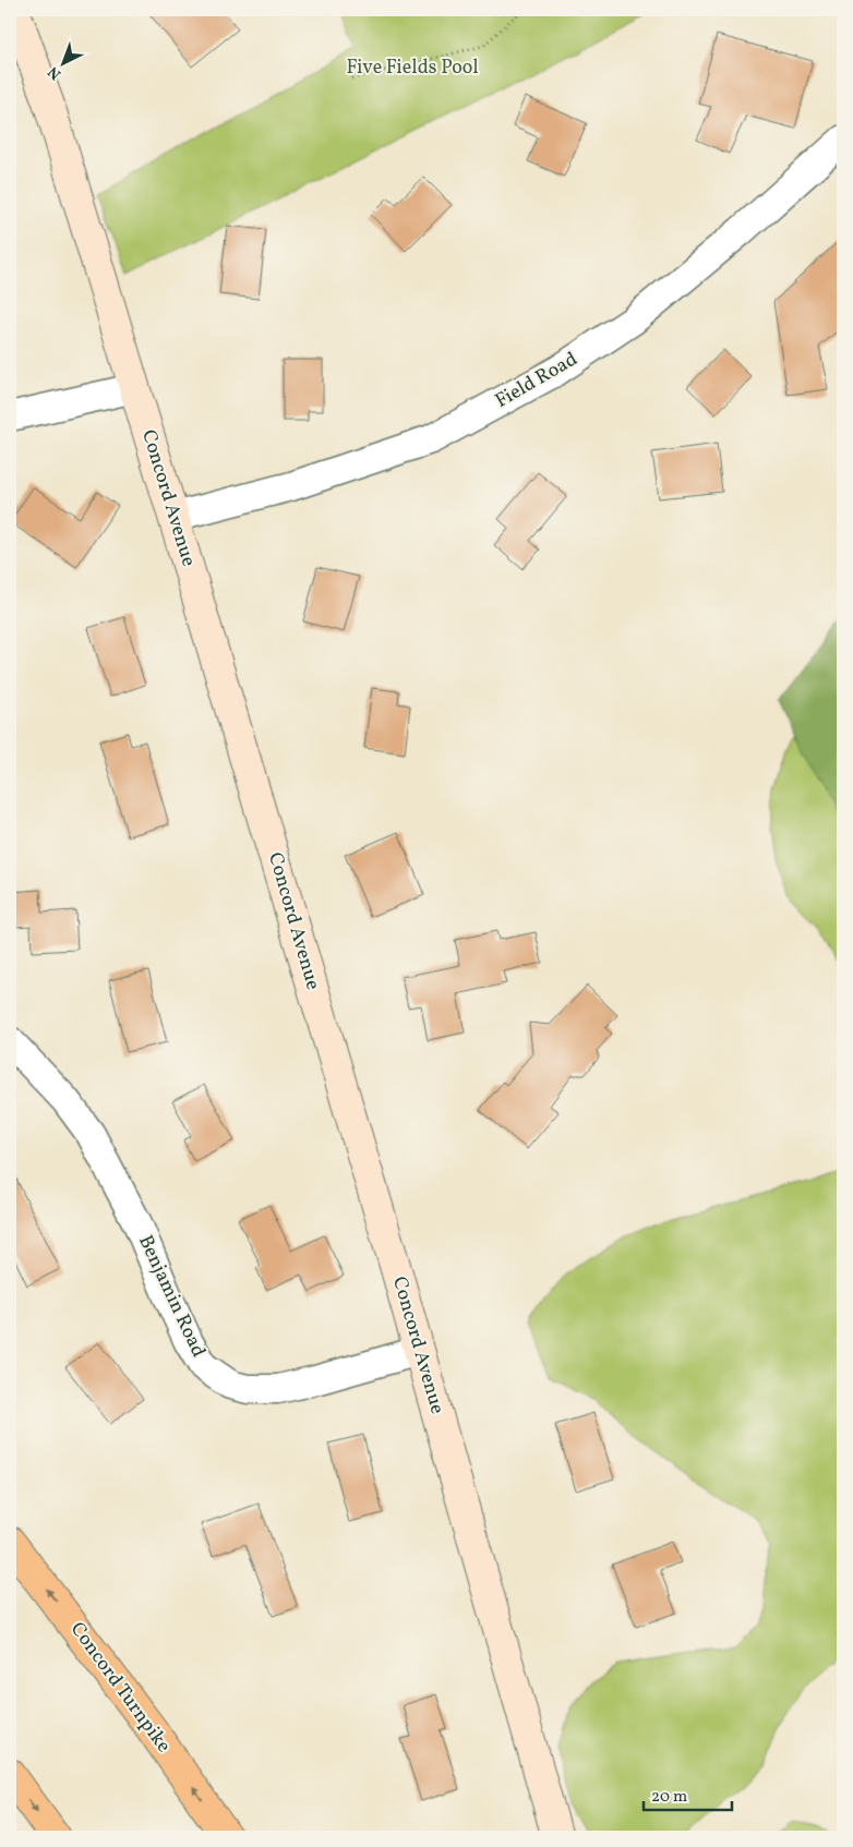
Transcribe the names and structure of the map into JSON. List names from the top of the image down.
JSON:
{
  "streets": {
    "highway": ["Concord Turnpike"],
    "main road": ["Concord Avenue"],
    "street": ["Field Road", "Benjamin Road"]
  },
  "crossings": [
    ["Field Road", "Concord Avenue"],
    ["Concord Avenue", "Benjamin Road"]
  ],
  "one_way": ["Concord Turnpike"],
  "parks": ["Five Fields Pool"],
  "scale_bar": "20 m",
  "north": "bottom left"
}
